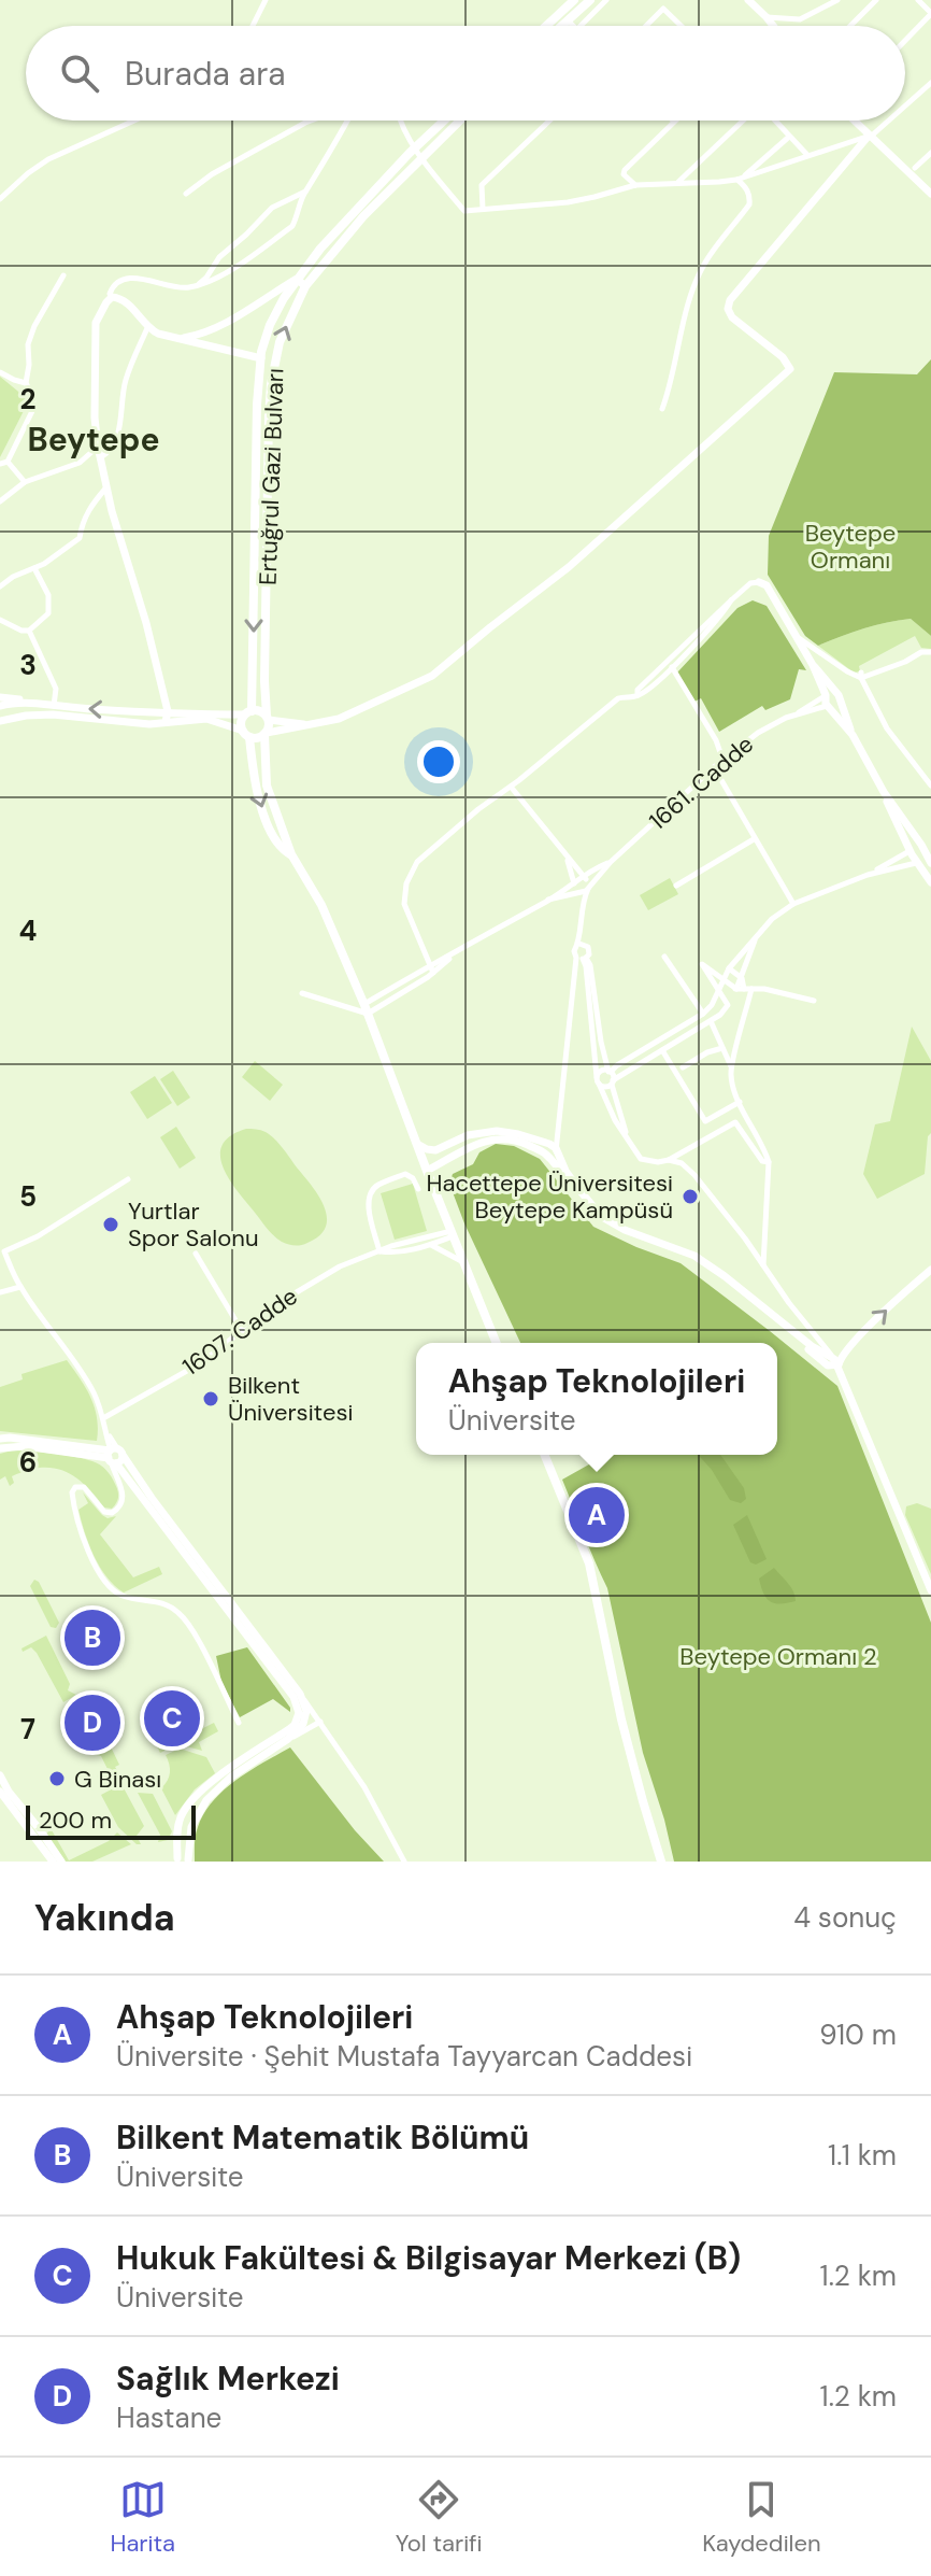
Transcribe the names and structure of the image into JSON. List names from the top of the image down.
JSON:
{
  "streets": {
    "main road": ["Ertuğrul Gazi Bulvarı"],
    "street": ["1661. Cadde", "1607. Cadde"]
  },
  "districts": ["Beytepe"],
  "parks": ["Beytepe Ormanı", "Beytepe Ormanı 2"],
  "places": [
    "Hacettepe Üniversitesi Beytepe Kampüsü",
    "Yurtlar Spor Salonu",
    "Bilkent Üniversitesi",
    "G Binası"
  ],
  "scale_bar": "200 m",
  "page": {
    "search": "Burada ara",
    "popup": ["Ahşap Teknolojileri", "Üniversite"],
    "pins": [
      "A",
      "B",
      "C",
      "D"
    ],
    "scale": "200 m",
    "heading": ["Yakında", "4 sonuç"],
    "list": [
      {
        "mark": "A",
        "name": "Ahşap Teknolojileri",
        "note": "Üniversite · Şehit Mustafa Tayyarcan Caddesi",
        "value": "910 m"
      },
      {
        "mark": "B",
        "name": "Bilkent Matematik Bölümü",
        "note": "Üniversite",
        "value": "1.1 km"
      },
      {
        "mark": "C",
        "name": "Hukuk Fakültesi & Bilgisayar Merkezi (B)",
        "note": "Üniversite",
        "value": "1.2 km"
      },
      {
        "mark": "D",
        "name": "Sağlık Merkezi",
        "note": "Hastane",
        "value": "1.2 km"
      }
    ],
    "nav": ["Harita", "Yol tarifi", "Kaydedilen"]
  },
  "grid": {
    "rows": [
      "2",
      "3",
      "4",
      "5",
      "6",
      "7"
    ]
  }
}
